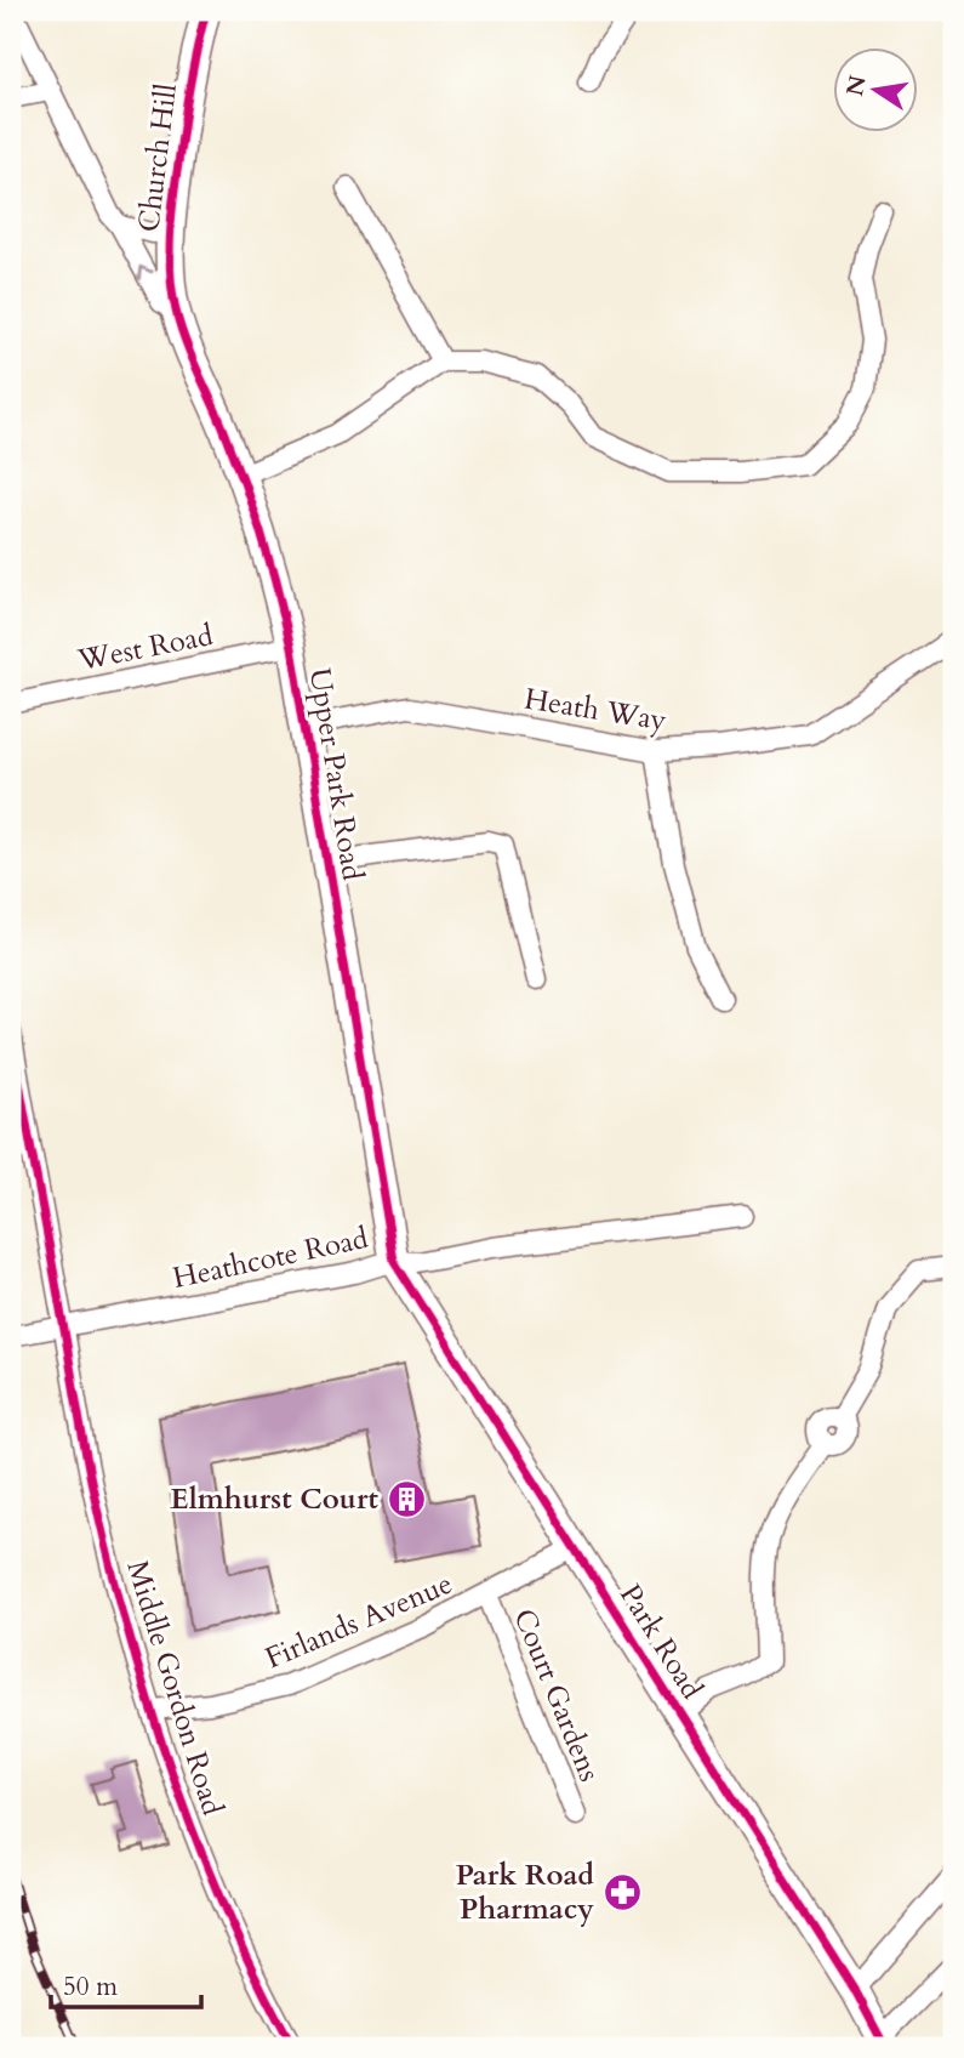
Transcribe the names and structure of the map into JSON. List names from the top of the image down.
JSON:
{
  "streets": {
    "street": [
      "Church Hill",
      "West Road",
      "Heath Way",
      "Upper Park Road",
      "Heathcote Road",
      "Firlands Avenue",
      "Park Road",
      "Middle Gordon Road",
      "Court Gardens"
    ]
  },
  "crossings": [
    ["Church Hill", "Upper Park Road"],
    ["West Road", "Upper Park Road"],
    ["Heath Way", "Upper Park Road"],
    ["Upper Park Road", "Heathcote Road"],
    ["Upper Park Road", "Park Road"],
    ["Heathcote Road", "Park Road"],
    ["Heathcote Road", "Middle Gordon Road"],
    ["Firlands Avenue", "Park Road"],
    ["Firlands Avenue", "Middle Gordon Road"],
    ["Firlands Avenue", "Court Gardens"]
  ],
  "places": {
    "building": ["Elmhurst Court"],
    "pharmacy": ["Park Road Pharmacy"]
  },
  "scale_bar": "50 m",
  "north": "left"
}
